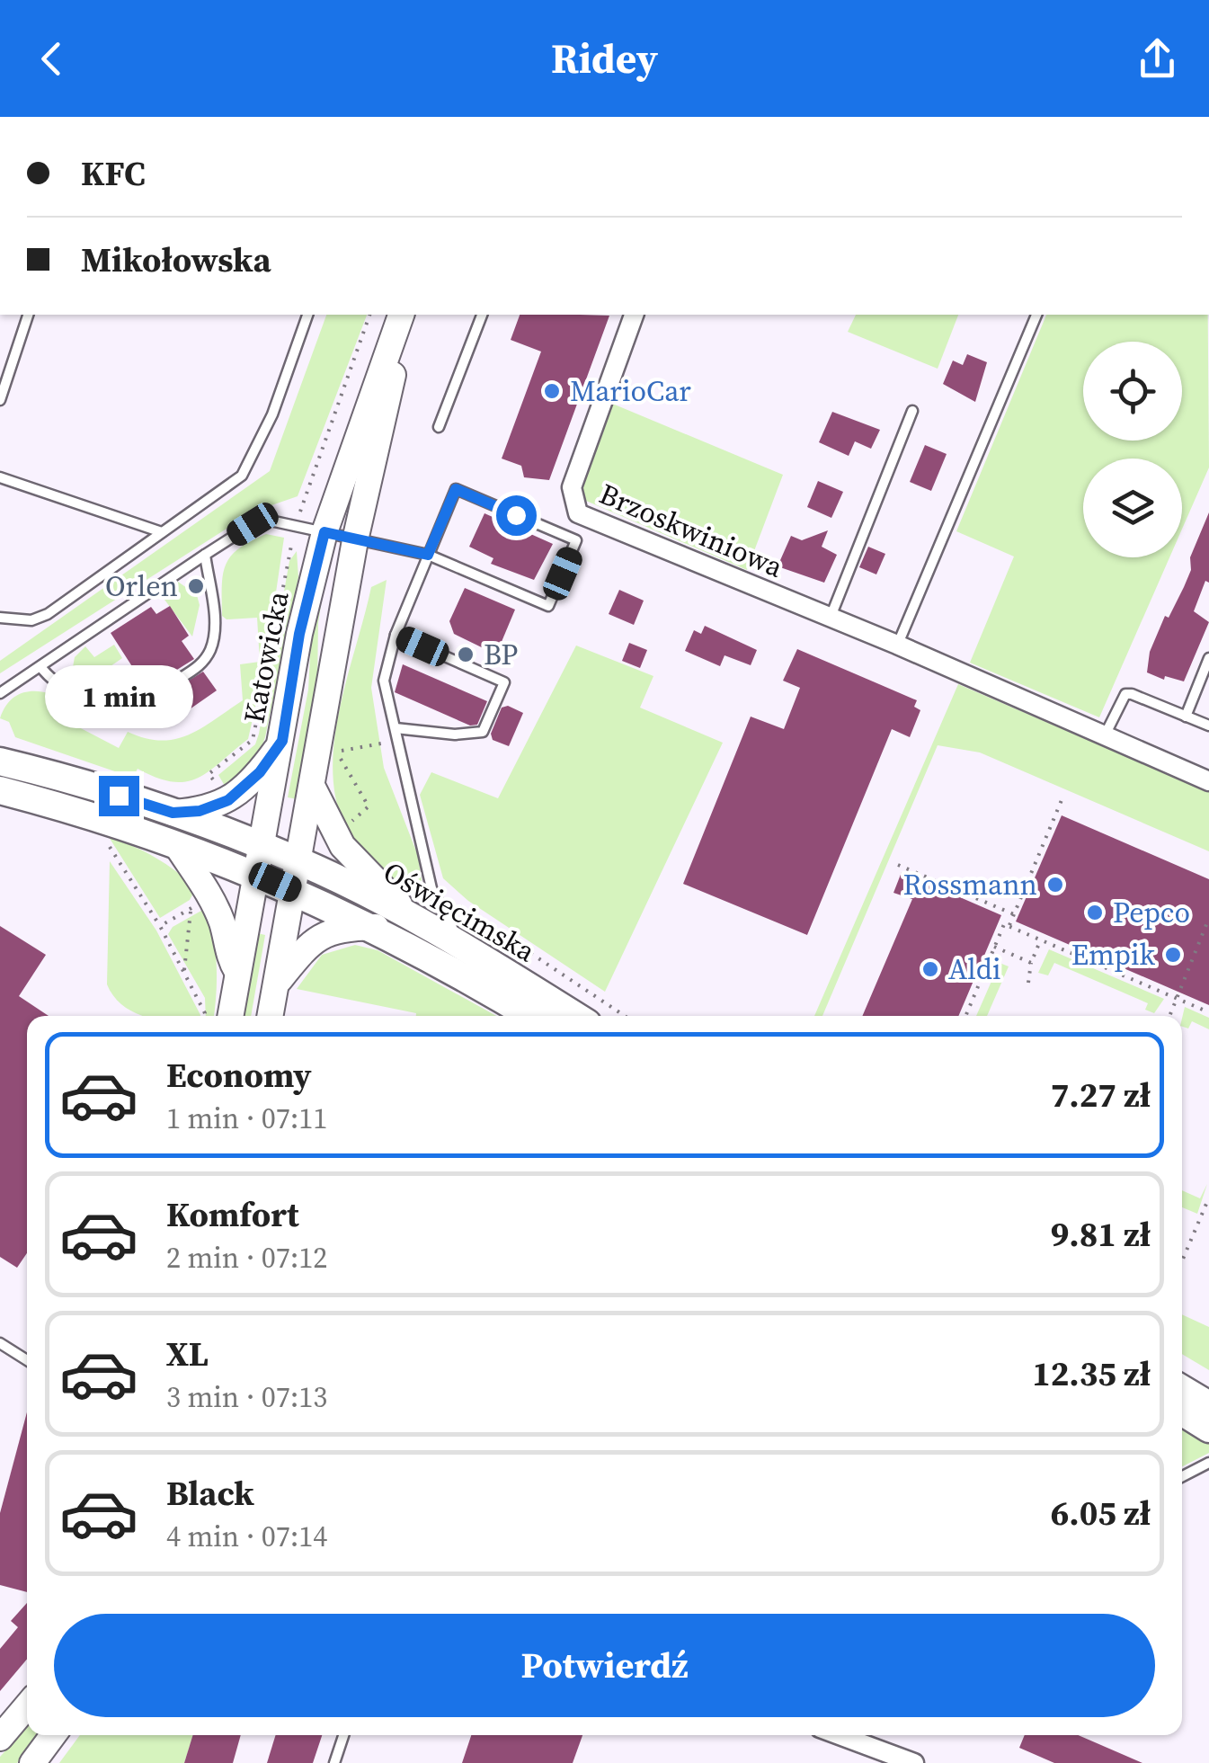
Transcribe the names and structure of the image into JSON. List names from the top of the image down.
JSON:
{
  "streets": {
    "main road": ["Katowicka", "Oświęcimska"],
    "street": ["Brzoskwiniowa"]
  },
  "crossings": [
    ["Katowicka", "Oświęcimska"]
  ],
  "places": [
    "MarioCar",
    "Orlen",
    "BP",
    "Rossmann",
    "Pepco",
    "Empik",
    "Aldi"
  ],
  "page": {
    "header": "Ridey",
    "banner": ["KFC", "Mikołowska"],
    "bubble": "1 min",
    "list": [
      {
        "name": "Economy",
        "note": "1 min · 07:11",
        "value": "7.27 zł"
      },
      {
        "name": "Komfort",
        "note": "2 min · 07:12",
        "value": "9.81 zł"
      },
      {
        "name": "XL",
        "note": "3 min · 07:13",
        "value": "12.35 zł"
      },
      {
        "name": "Black",
        "note": "4 min · 07:14",
        "value": "6.05 zł"
      }
    ],
    "buttons": "Potwierdź"
  }
}
